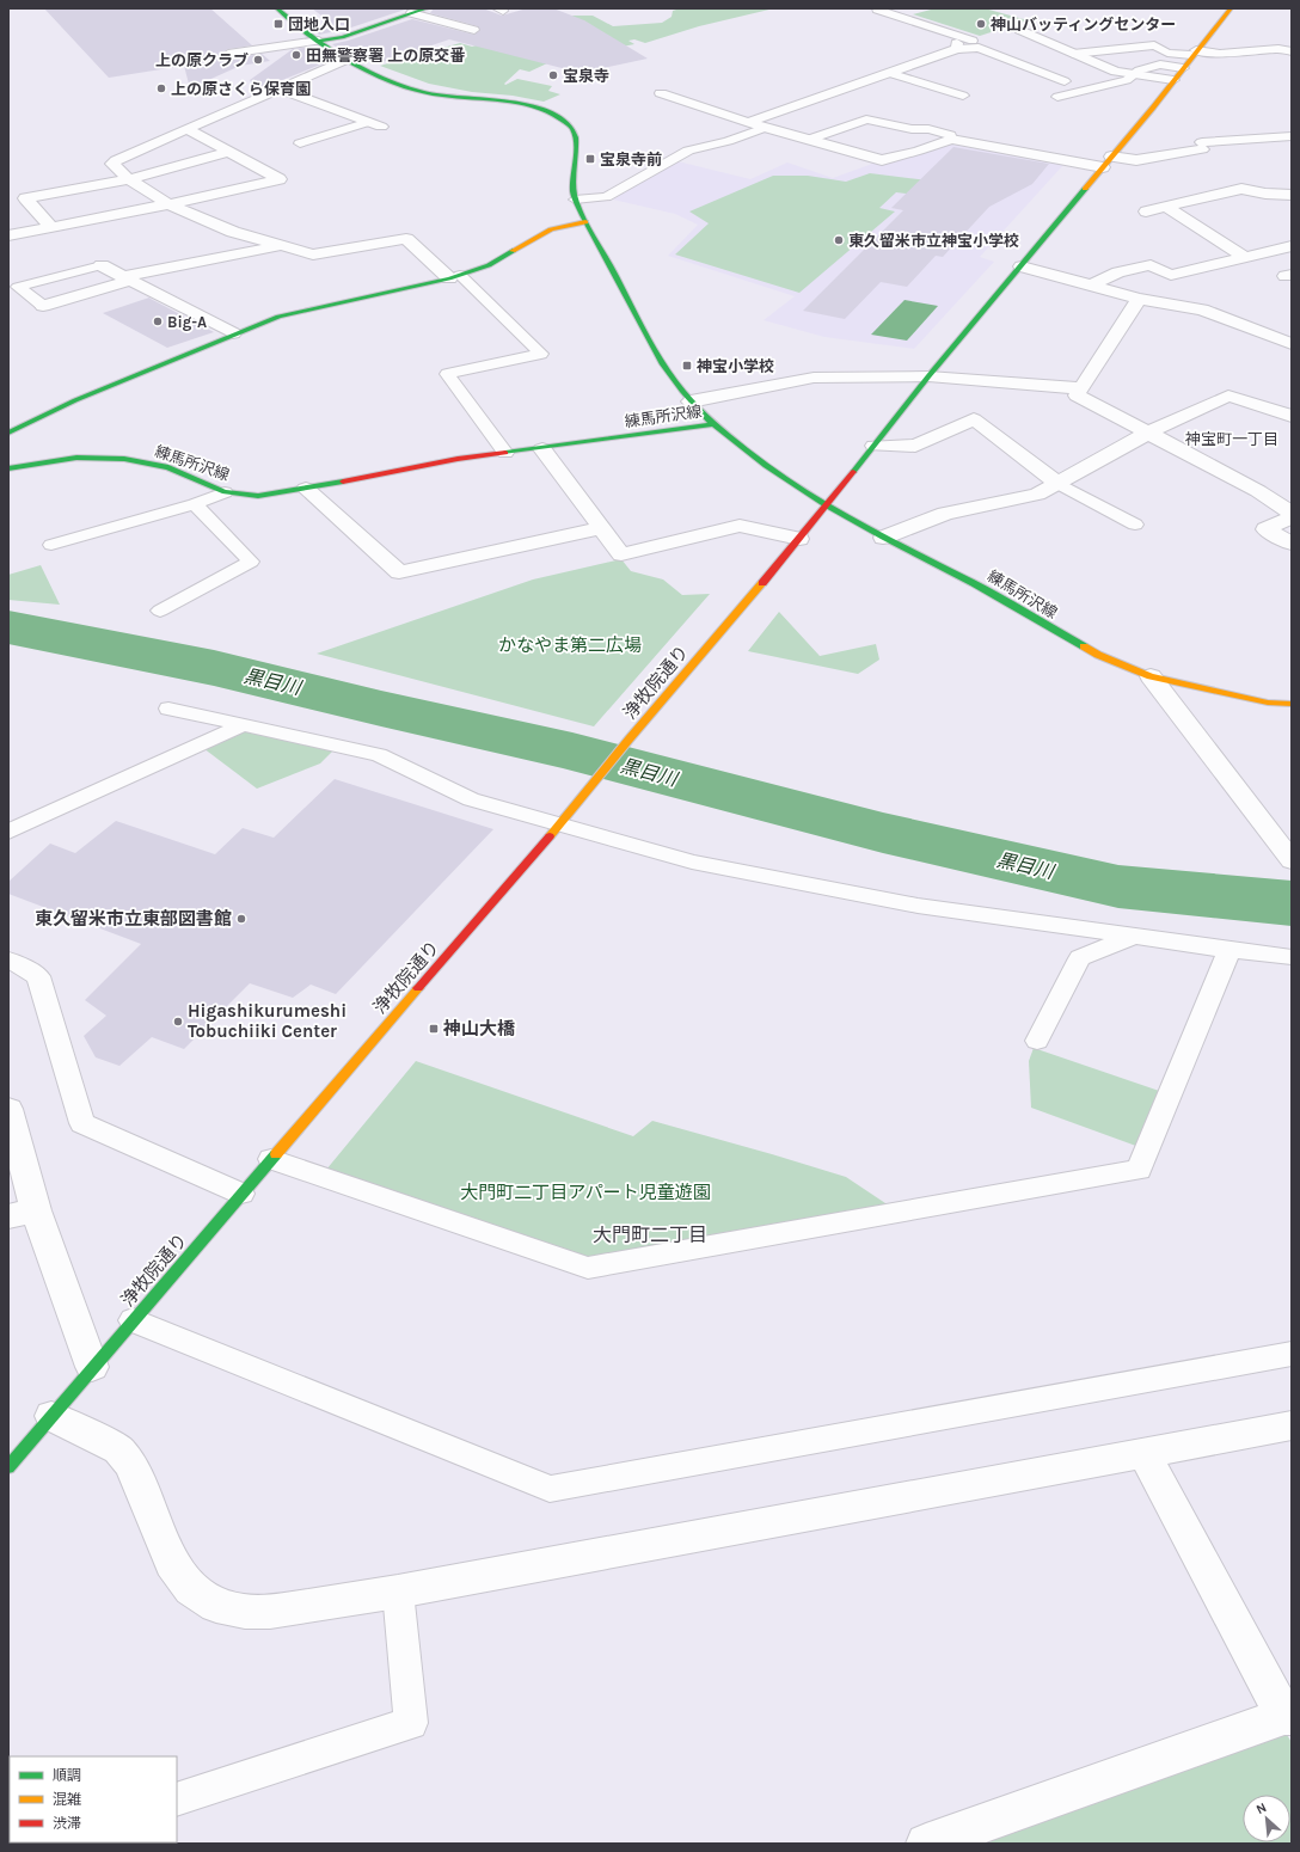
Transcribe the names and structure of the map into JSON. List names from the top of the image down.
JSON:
{
  "streets": {
    "street": ["練馬所沢線", "浄牧院通り"]
  },
  "crossings": [
    ["練馬所沢線", "浄牧院通り"]
  ],
  "districts": ["神宝町一丁目", "大門町二丁目"],
  "water": ["黒目川"],
  "parks": ["かなやま第二広場", "大門町二丁目アパート児童遊園"],
  "places": {
    "transit": [
      "団地入口",
      "宝泉寺前",
      "神宝小学校",
      "神山大橋"
    ],
    "other": [
      "神山バッティングセンター",
      "田無警察署 上の原交番",
      "上の原クラブ",
      "宝泉寺",
      "上の原さくら保育園",
      "東久留米市立神宝小学校",
      "Big-A",
      "東久留米市立東部図書館",
      "Higashikurumeshi Tobuchiiki Center"
    ]
  },
  "legend": ["順調", "混雑", "渋滞"],
  "north": "top left"
}
